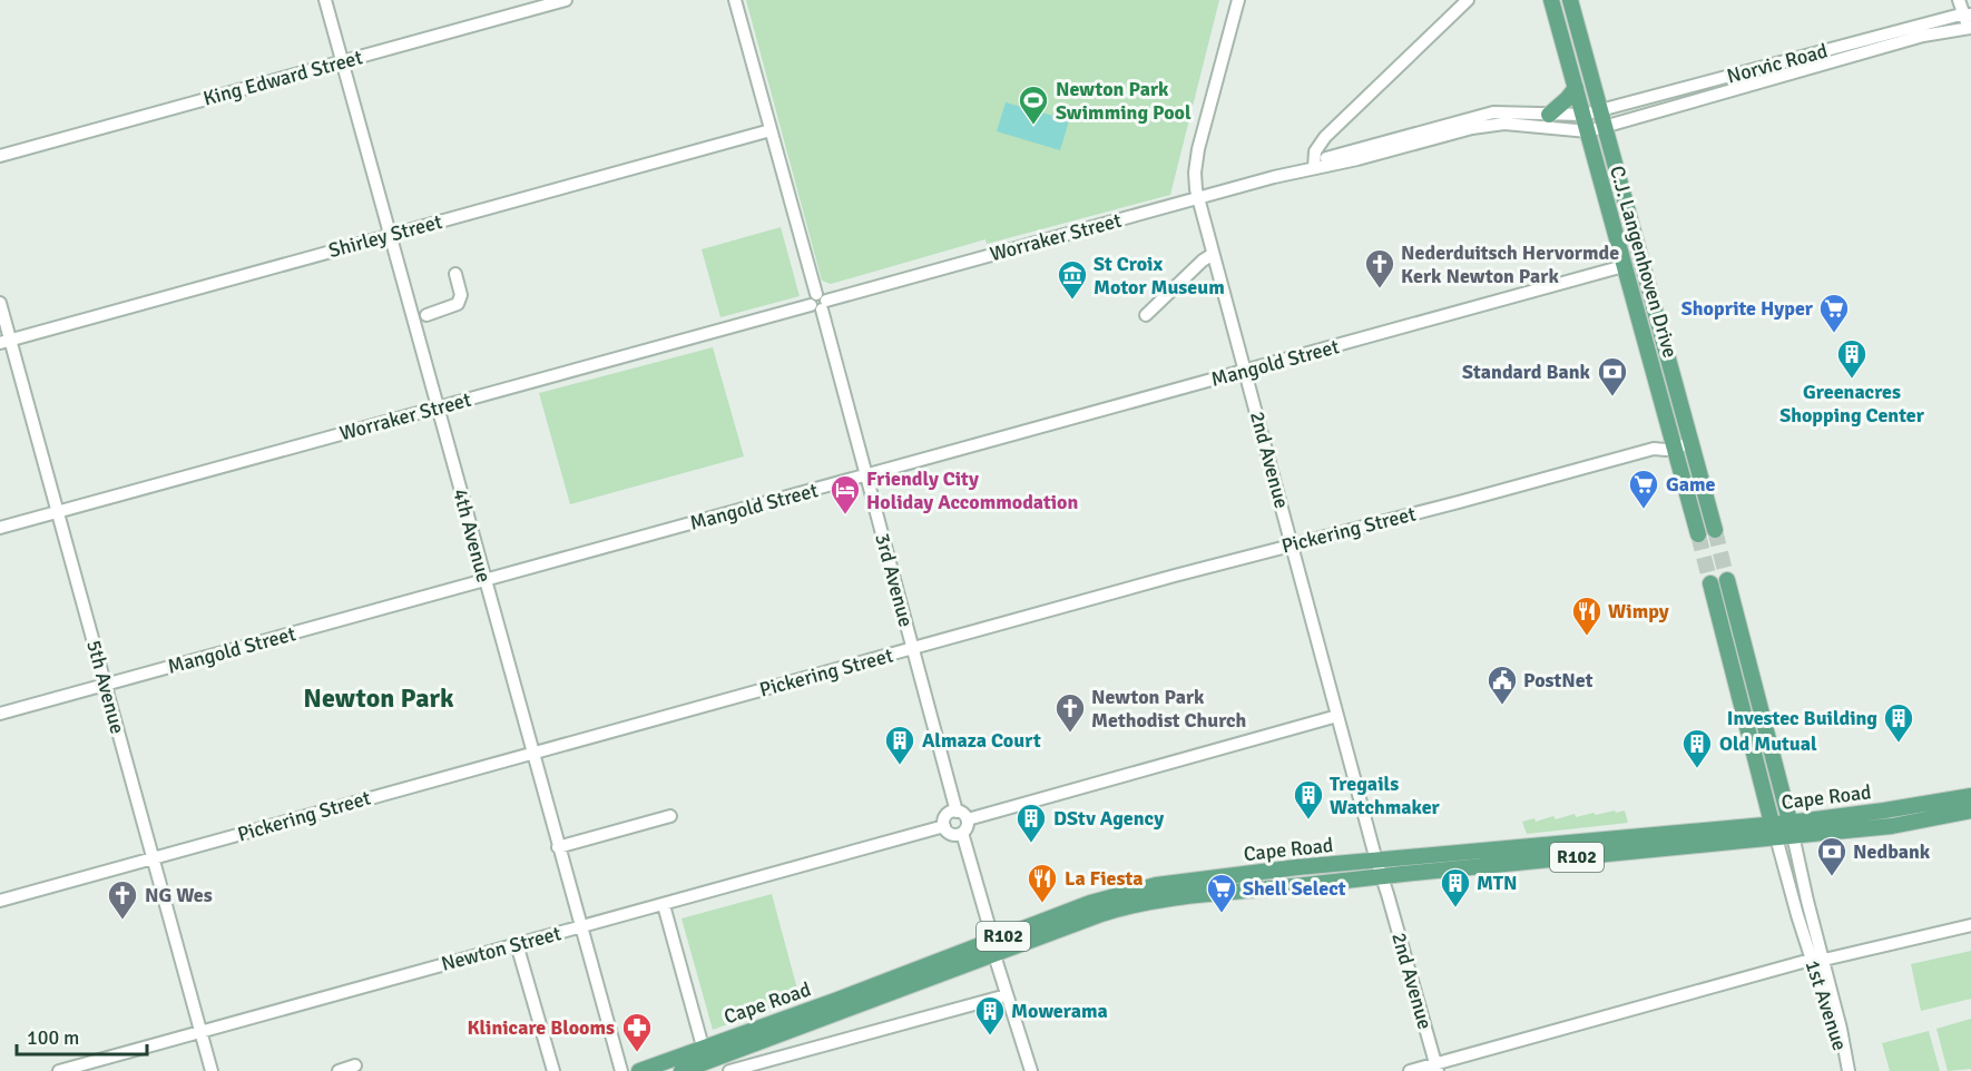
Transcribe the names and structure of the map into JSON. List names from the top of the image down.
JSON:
{
  "streets": {
    "main road": ["C.J. Langenhoven Drive", "Cape Road", "R102"],
    "street": [
      "Norvic Road",
      "King Edward Street",
      "Shirley Street",
      "Worraker Street",
      "Mangold Street",
      "2nd Avenue",
      "Pickering Street",
      "4th Avenue",
      "3rd Avenue",
      "5th Avenue",
      "Newton Street",
      "1st Avenue"
    ]
  },
  "crossings": [
    ["Norvic Road", "Worraker Street"],
    ["Norvic Road", "C.J. Langenhoven Drive"],
    ["King Edward Street", "4th Avenue"],
    ["Shirley Street", "4th Avenue"],
    ["Shirley Street", "3rd Avenue"],
    ["Shirley Street", "5th Avenue"],
    ["Worraker Street", "C.J. Langenhoven Drive"],
    ["Worraker Street", "2nd Avenue"],
    ["Worraker Street", "4th Avenue"],
    ["Worraker Street", "3rd Avenue"],
    ["Worraker Street", "5th Avenue"],
    ["C.J. Langenhoven Drive", "Mangold Street"],
    ["C.J. Langenhoven Drive", "Pickering Street"],
    ["Mangold Street", "2nd Avenue"],
    ["Mangold Street", "4th Avenue"],
    ["Mangold Street", "3rd Avenue"],
    ["Mangold Street", "5th Avenue"],
    ["2nd Avenue", "Pickering Street"],
    ["2nd Avenue", "Cape Road"],
    ["Pickering Street", "4th Avenue"],
    ["Pickering Street", "3rd Avenue"],
    ["Pickering Street", "5th Avenue"],
    ["4th Avenue", "Newton Street"],
    ["3rd Avenue", "Newton Street"],
    ["5th Avenue", "Newton Street"],
    ["Cape Road", "1st Avenue"]
  ],
  "districts": ["Newton Park"],
  "places": {
    "sports": ["Newton Park Swimming Pool"],
    "church": ["Nederduitsch Hervormde Kerk Newton Park", "Newton Park Methodist Church", "NG Wes"],
    "museum": ["St Croix Motor Museum"],
    "supermarket": ["Shoprite Hyper", "Game", "Shell Select"],
    "building": [
      "Greenacres Shopping Center",
      "Investec Building",
      "Almaza Court",
      "Old Mutual",
      "Tregails Watchmaker",
      "DStv Agency",
      "MTN",
      "Mowerama"
    ],
    "bank": ["Standard Bank", "Nedbank"],
    "hotel": ["Friendly City Holiday Accommodation"],
    "restaurant": ["Wimpy", "La Fiesta"],
    "public building": ["PostNet"],
    "pharmacy": ["Klinicare Blooms"]
  },
  "scale_bar": "100 m"
}
